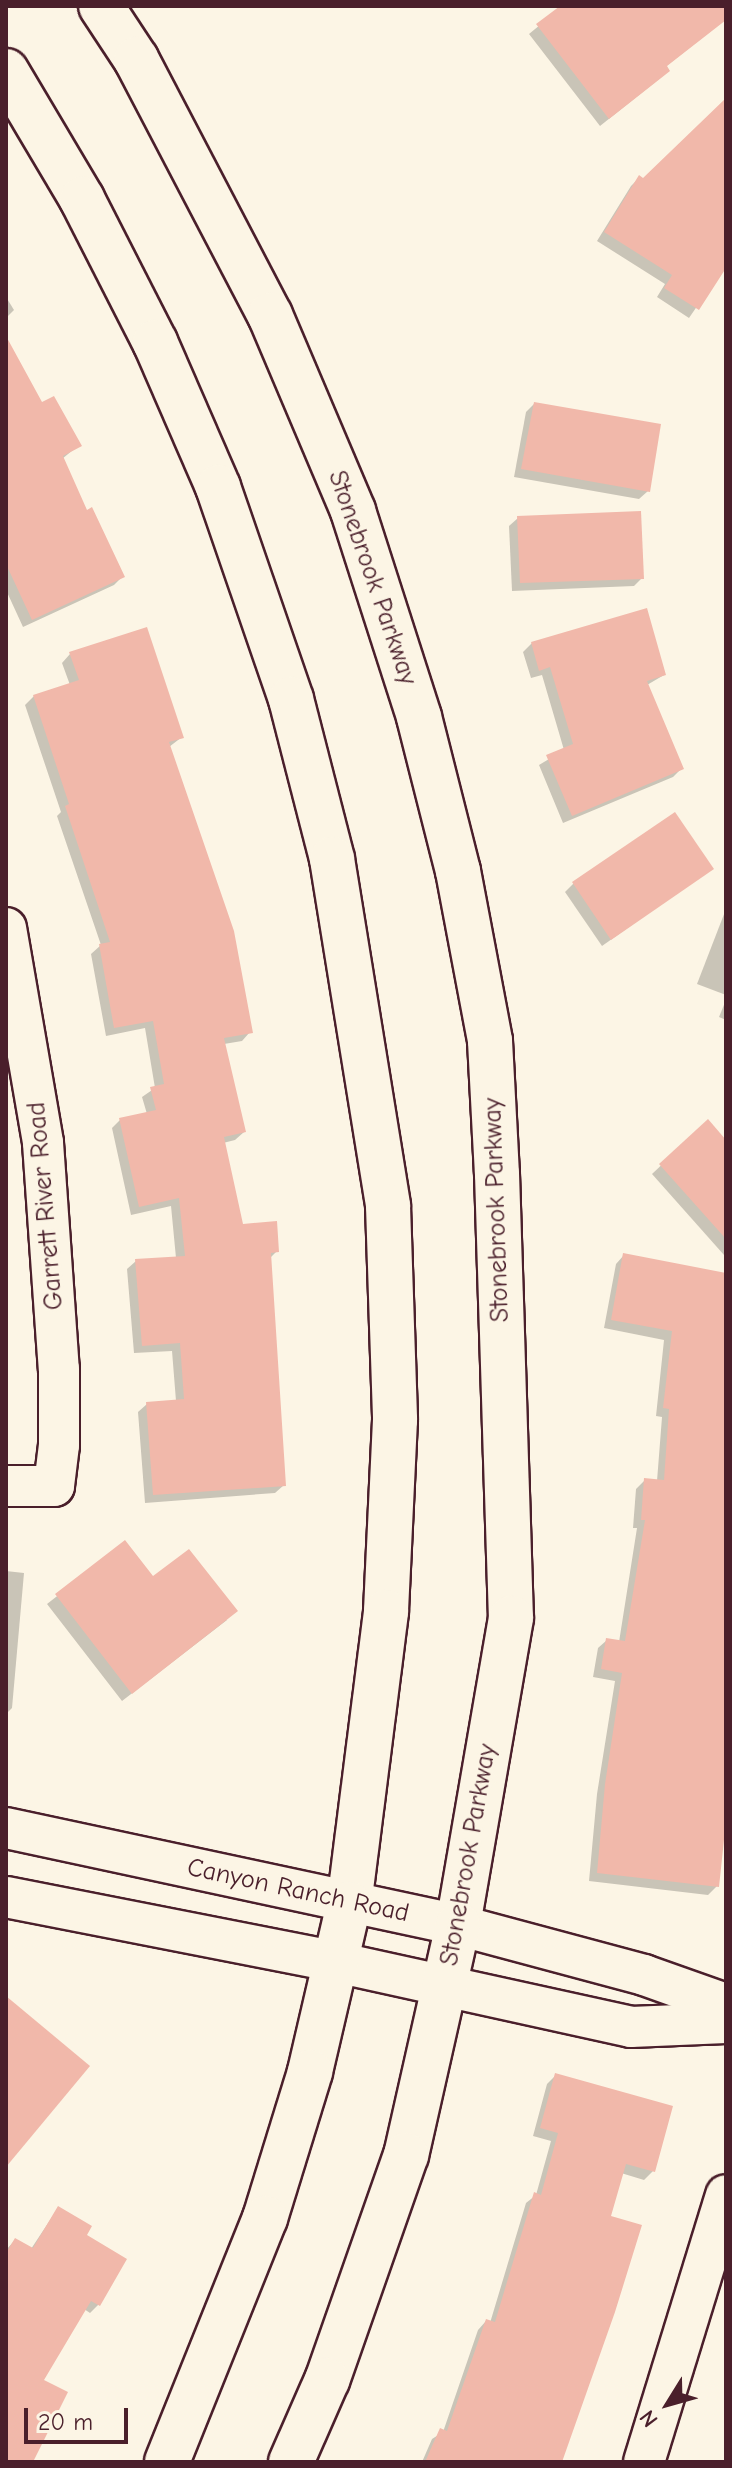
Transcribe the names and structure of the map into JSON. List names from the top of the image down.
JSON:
{
  "streets": {
    "main road": ["Stonebrook Parkway"],
    "street": ["Garrett River Road", "Canyon Ranch Road"]
  },
  "crossings": [
    ["Stonebrook Parkway", "Canyon Ranch Road"]
  ],
  "scale_bar": "20 m",
  "north": "bottom left"
}
